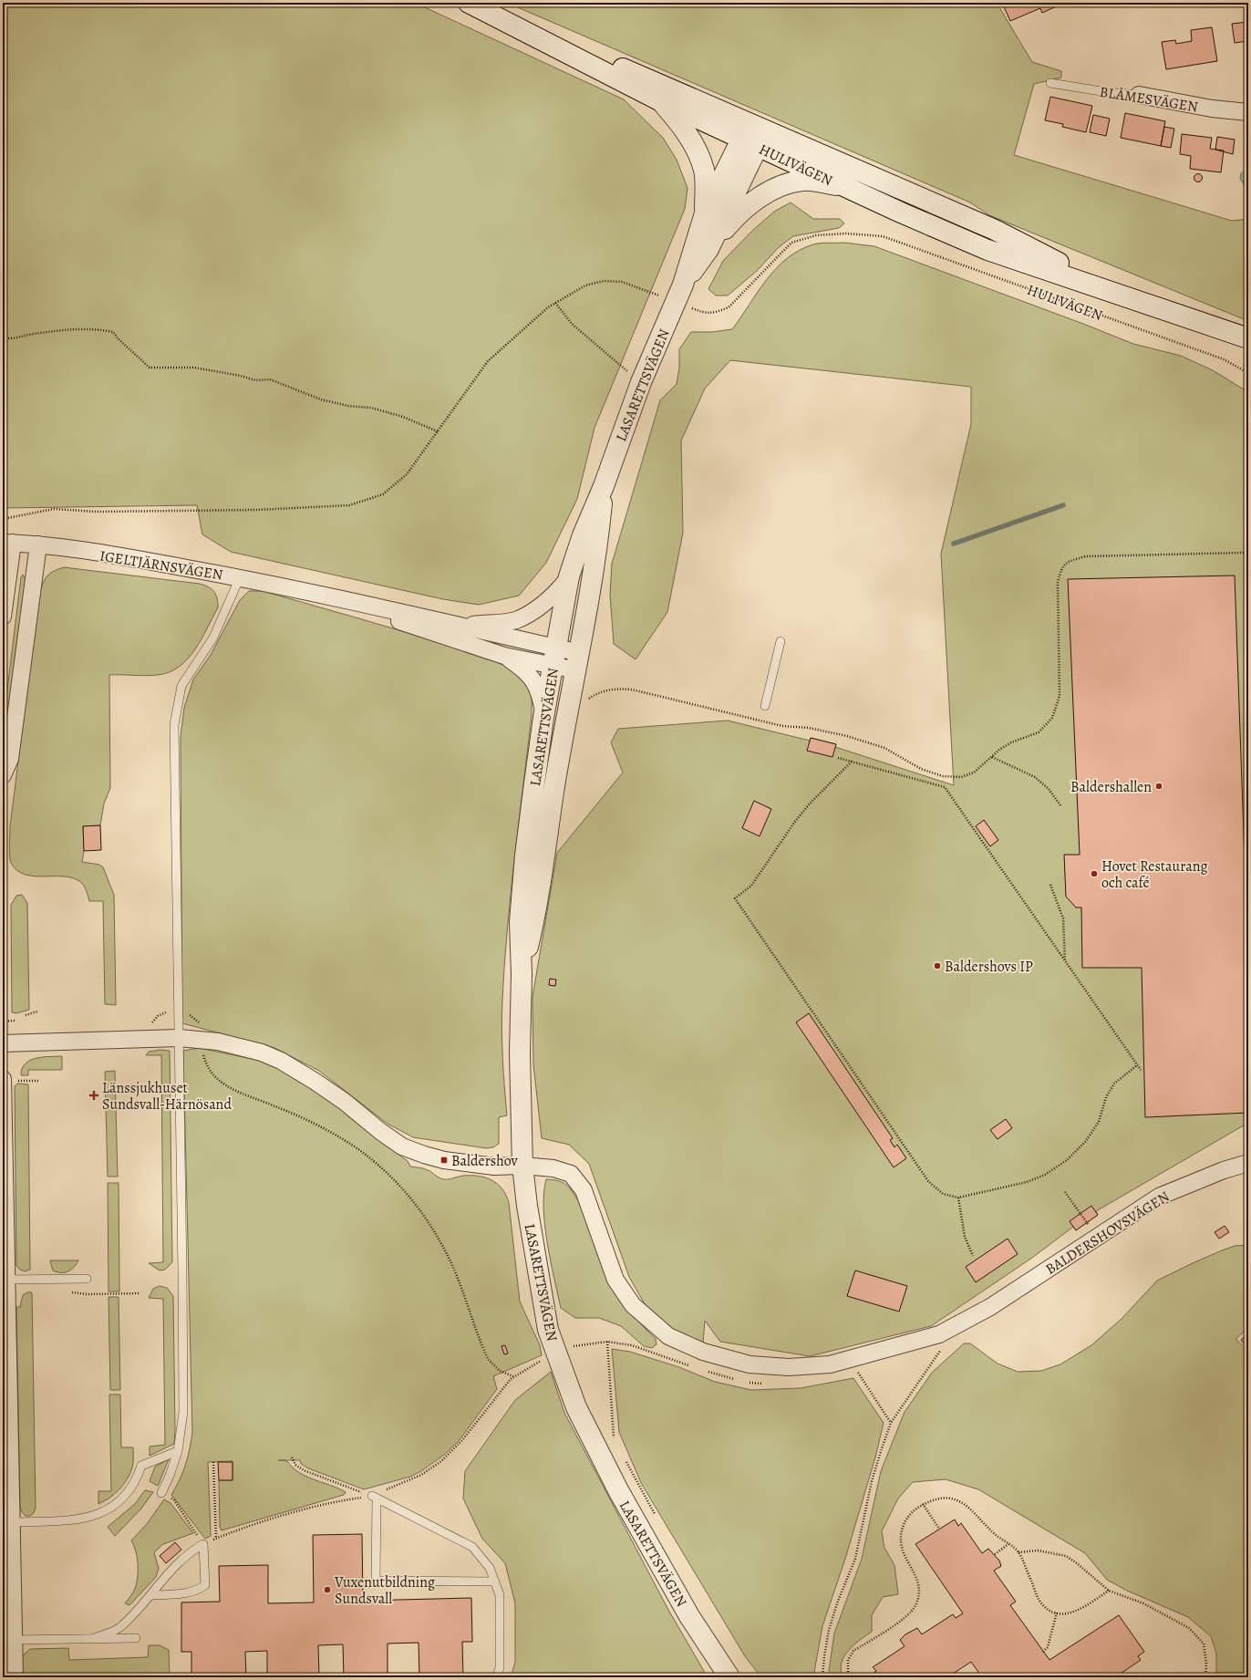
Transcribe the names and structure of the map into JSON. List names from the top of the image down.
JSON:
{
  "streets": {
    "street": [
      "BLÅMESVÄGEN",
      "HULIVÄGEN",
      "LASARETTSVÄGEN",
      "IGELTJÄRNSVÄGEN",
      "BALDERSHOVSVÄGEN"
    ]
  },
  "crossings": [
    ["HULIVÄGEN", "LASARETTSVÄGEN"],
    ["LASARETTSVÄGEN", "IGELTJÄRNSVÄGEN"],
    ["LASARETTSVÄGEN", "BALDERSHOVSVÄGEN"]
  ],
  "places": {
    "other": [
      "Baldershallen",
      "Hovet Restaurang och café",
      "Baldershovs IP",
      "Vuxenutbildning Sundsvall"
    ],
    "health": ["Länssjukhuset Sundsvall-Härnösand"],
    "transit": ["Baldershov"]
  }
}
